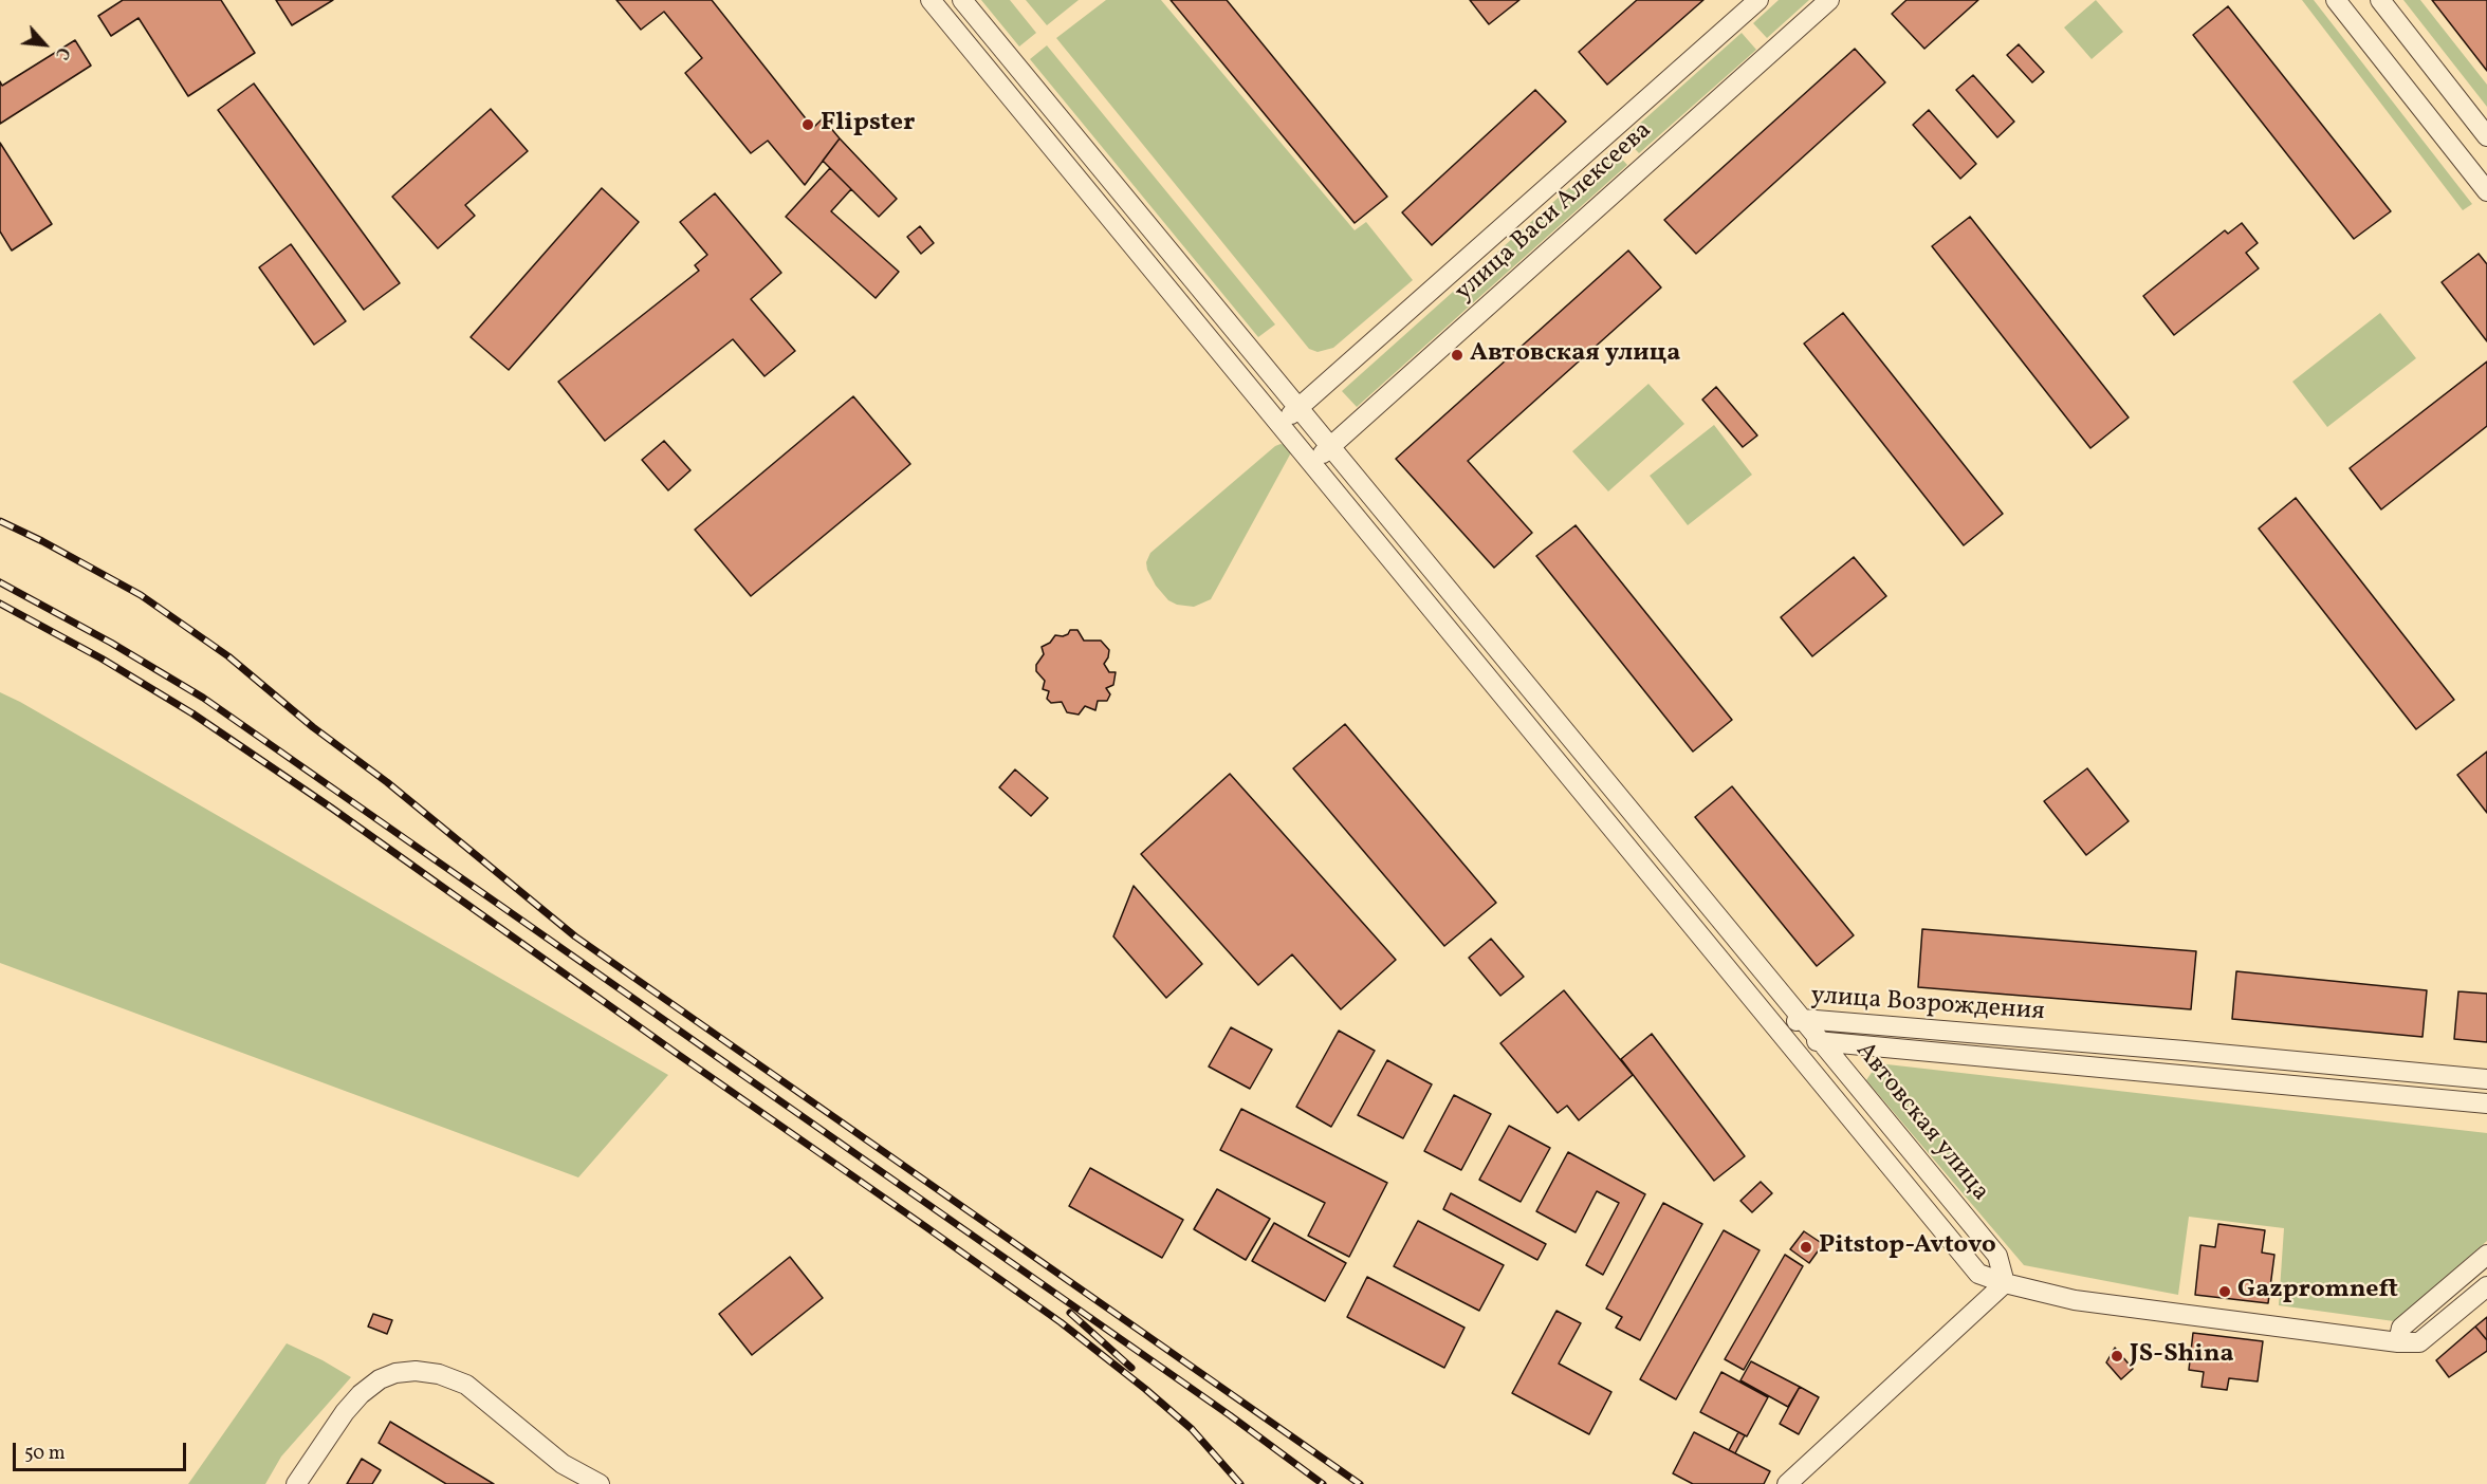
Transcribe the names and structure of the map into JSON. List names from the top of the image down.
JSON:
{
  "streets": {
    "street": ["улица Васи Алексеева", "улица Возрождения", "Автовская улица"]
  },
  "crossings": [
    ["улица Васи Алексеева", "Автовская улица"],
    ["улица Возрождения", "Автовская улица"]
  ],
  "places": [
    "Flipster",
    "Автовская улица",
    "Pitstop-Avtovo",
    "Gazpromneft",
    "JS-Shina"
  ],
  "scale_bar": "50 m",
  "north": "bottom right"
}
